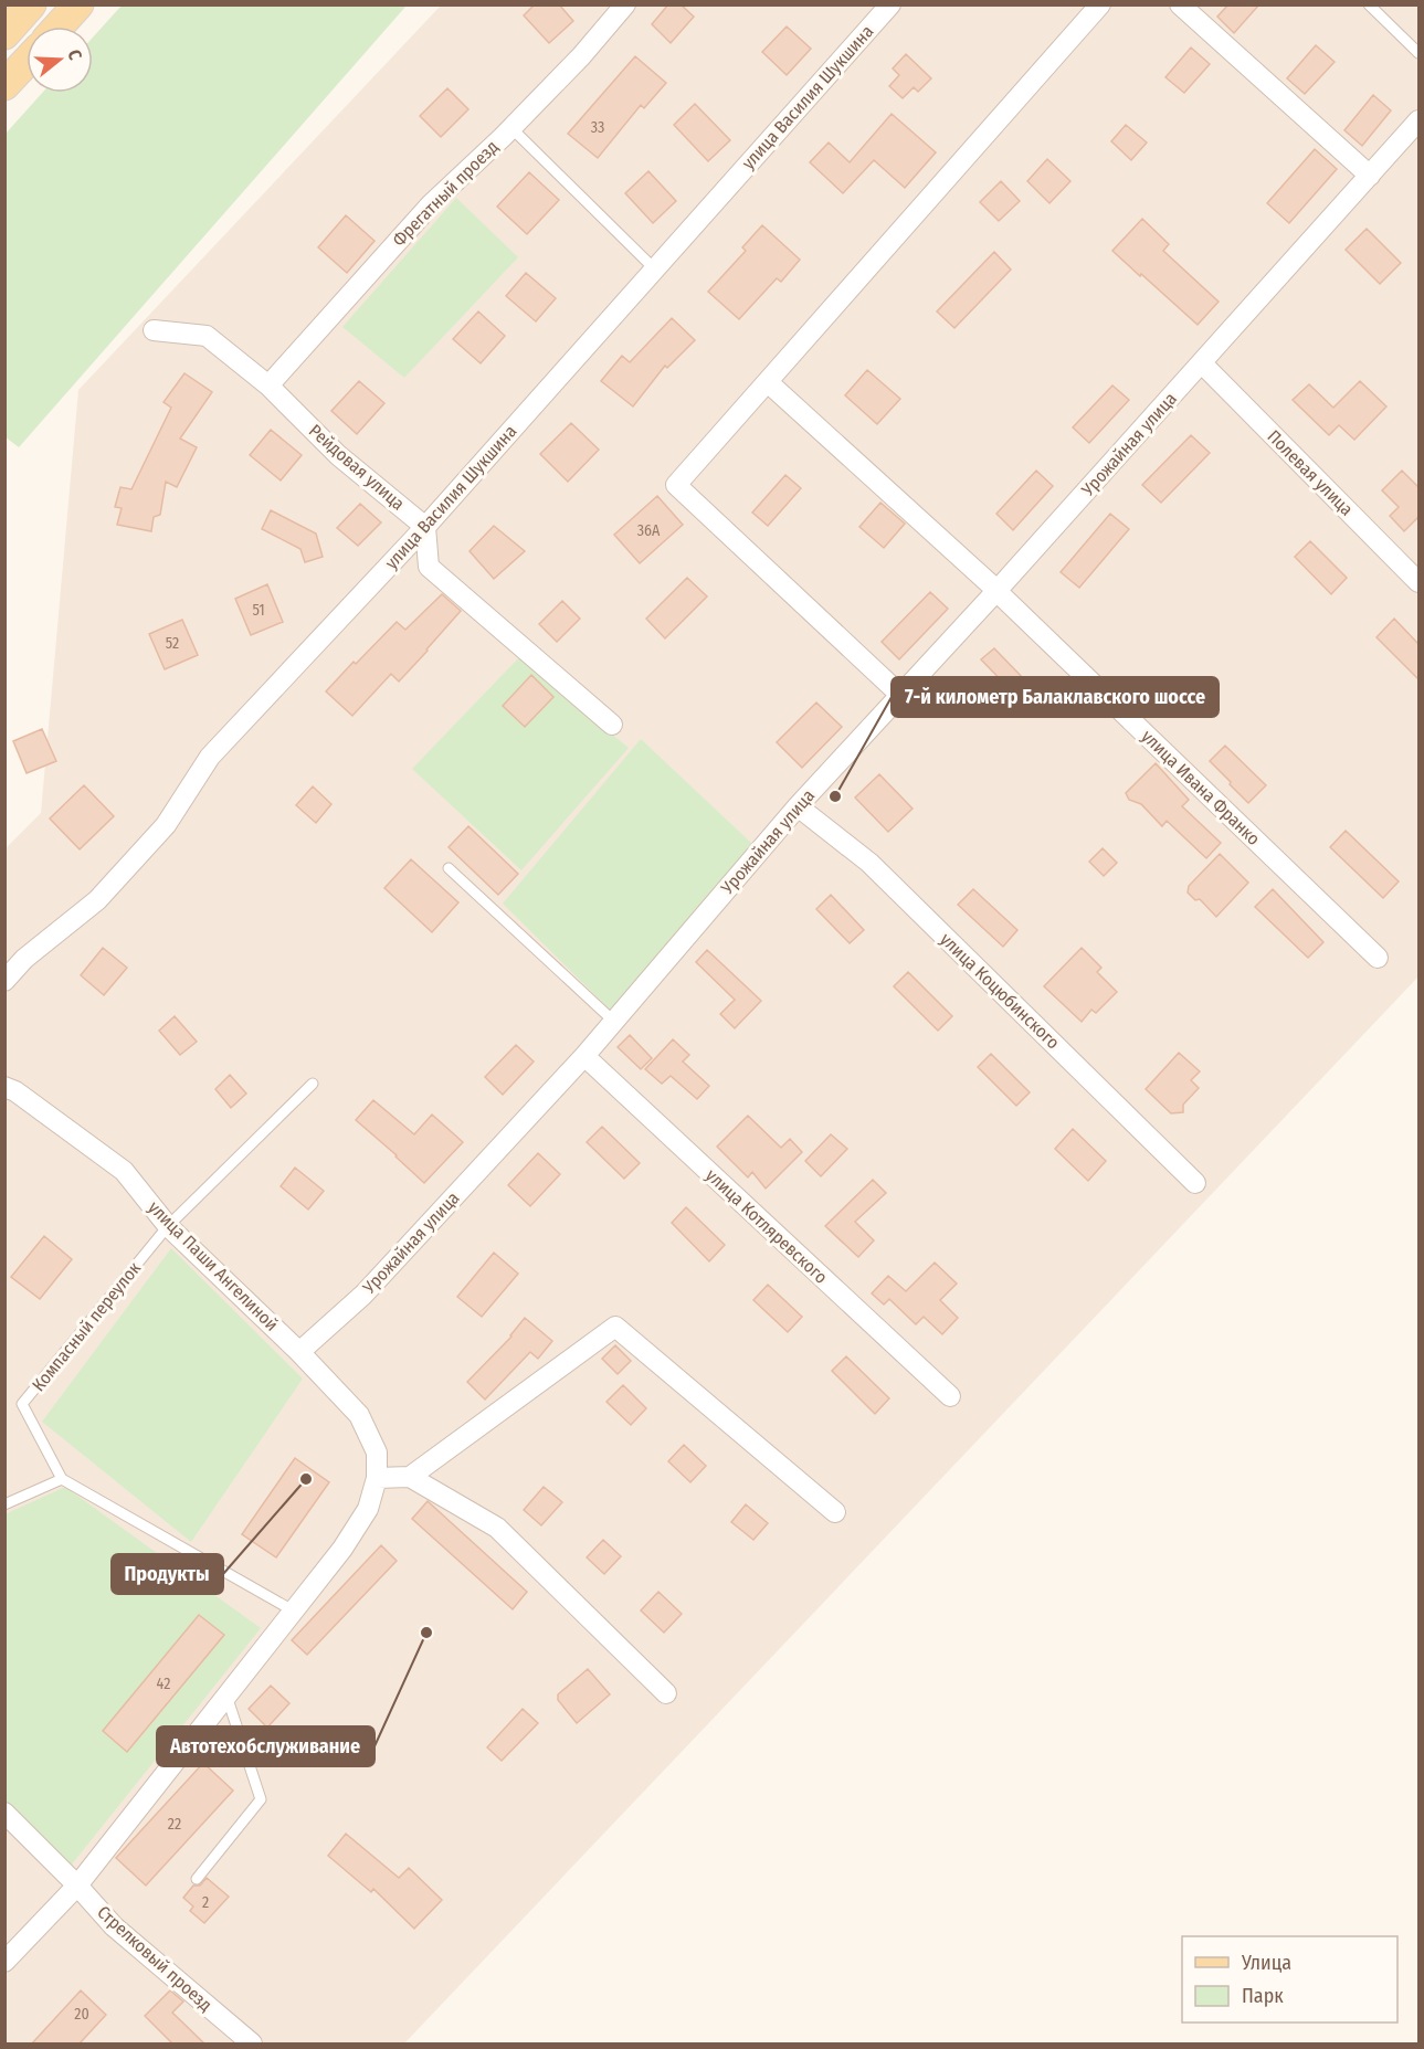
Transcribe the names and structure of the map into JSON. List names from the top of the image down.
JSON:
{
  "streets": {
    "street": [
      "улица Василия Шукшина",
      "Фрегатный проезд",
      "Урожайная улица",
      "Рейдовая улица",
      "Полевая улица",
      "улица Ивана Франко",
      "улица Коцюбинского",
      "улица Котляревского",
      "улица Паши Ангелиной",
      "Стрелковый проезд"
    ],
    "lane": ["Компасный переулок"]
  },
  "crossings": [
    ["улица Василия Шукшина", "Рейдовая улица"],
    ["Фрегатный проезд", "Рейдовая улица"],
    ["Урожайная улица", "Полевая улица"],
    ["Урожайная улица", "улица Ивана Франко"],
    ["Урожайная улица", "улица Коцюбинского"],
    ["Урожайная улица", "улица Котляревского"],
    ["Урожайная улица", "улица Паши Ангелиной"],
    ["улица Паши Ангелиной", "Компасный переулок"]
  ],
  "places": ["7-й километр Балаклавского шоссе", "Продукты", "Автотехобслуживание"],
  "house_numbers": [
    "33",
    "36А",
    "51",
    "52",
    "42",
    "22",
    "2",
    "20"
  ],
  "legend": ["Улица", "Парк"],
  "north": "right"
}
